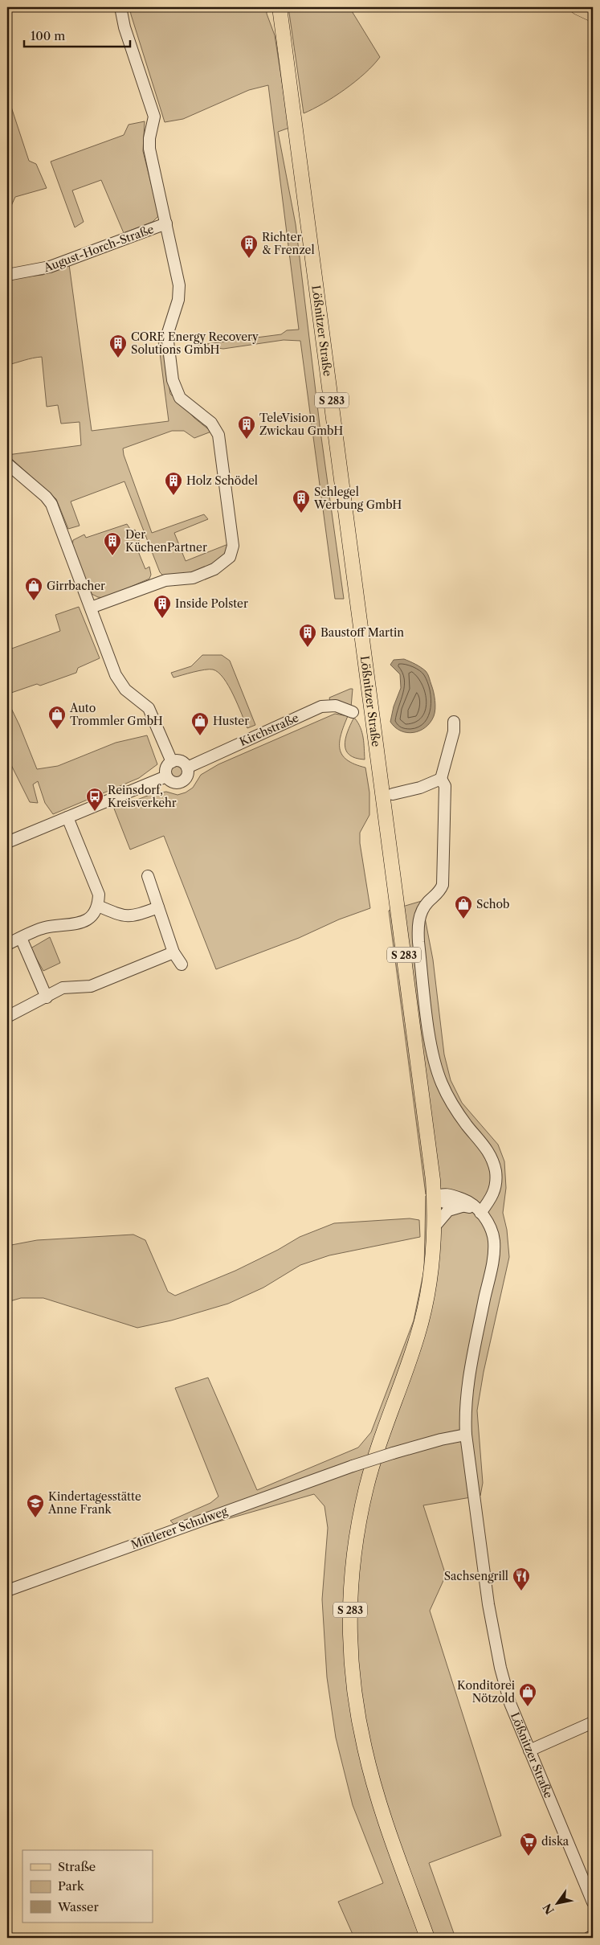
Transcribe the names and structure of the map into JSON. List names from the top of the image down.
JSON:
{
  "streets": {
    "main road": ["Lößnitzer Straße", "S 283"],
    "street": ["August-Horch-Straße", "Kirchstraße", "Mittlerer Schulweg"]
  },
  "crossings": [
    ["Lößnitzer Straße", "S 283"],
    ["Lößnitzer Straße", "Mittlerer Schulweg"]
  ],
  "places": {
    "building": [
      "Richter & Frenzel",
      "CORE Energy Recovery Solutions GmbH",
      "TeleVision Zwickau GmbH",
      "Holz Schödel",
      "Schlegel Werbung GmbH",
      "Der KüchenPartner",
      "Inside Polster",
      "Baustoff Martin"
    ],
    "shop": [
      "Girrbacher",
      "Auto Trommler GmbH",
      "Huster",
      "Schob",
      "Konditorei Nötzold"
    ],
    "bus stop": ["Reinsdorf, Kreisverkehr"],
    "school or university": ["Kindertagesstätte Anne Frank"],
    "restaurant": ["Sachsengrill"],
    "supermarket": ["diska"]
  },
  "legend": ["Straße", "Park", "Wasser"],
  "scale_bar": "100 m",
  "north": "bottom left"
}
